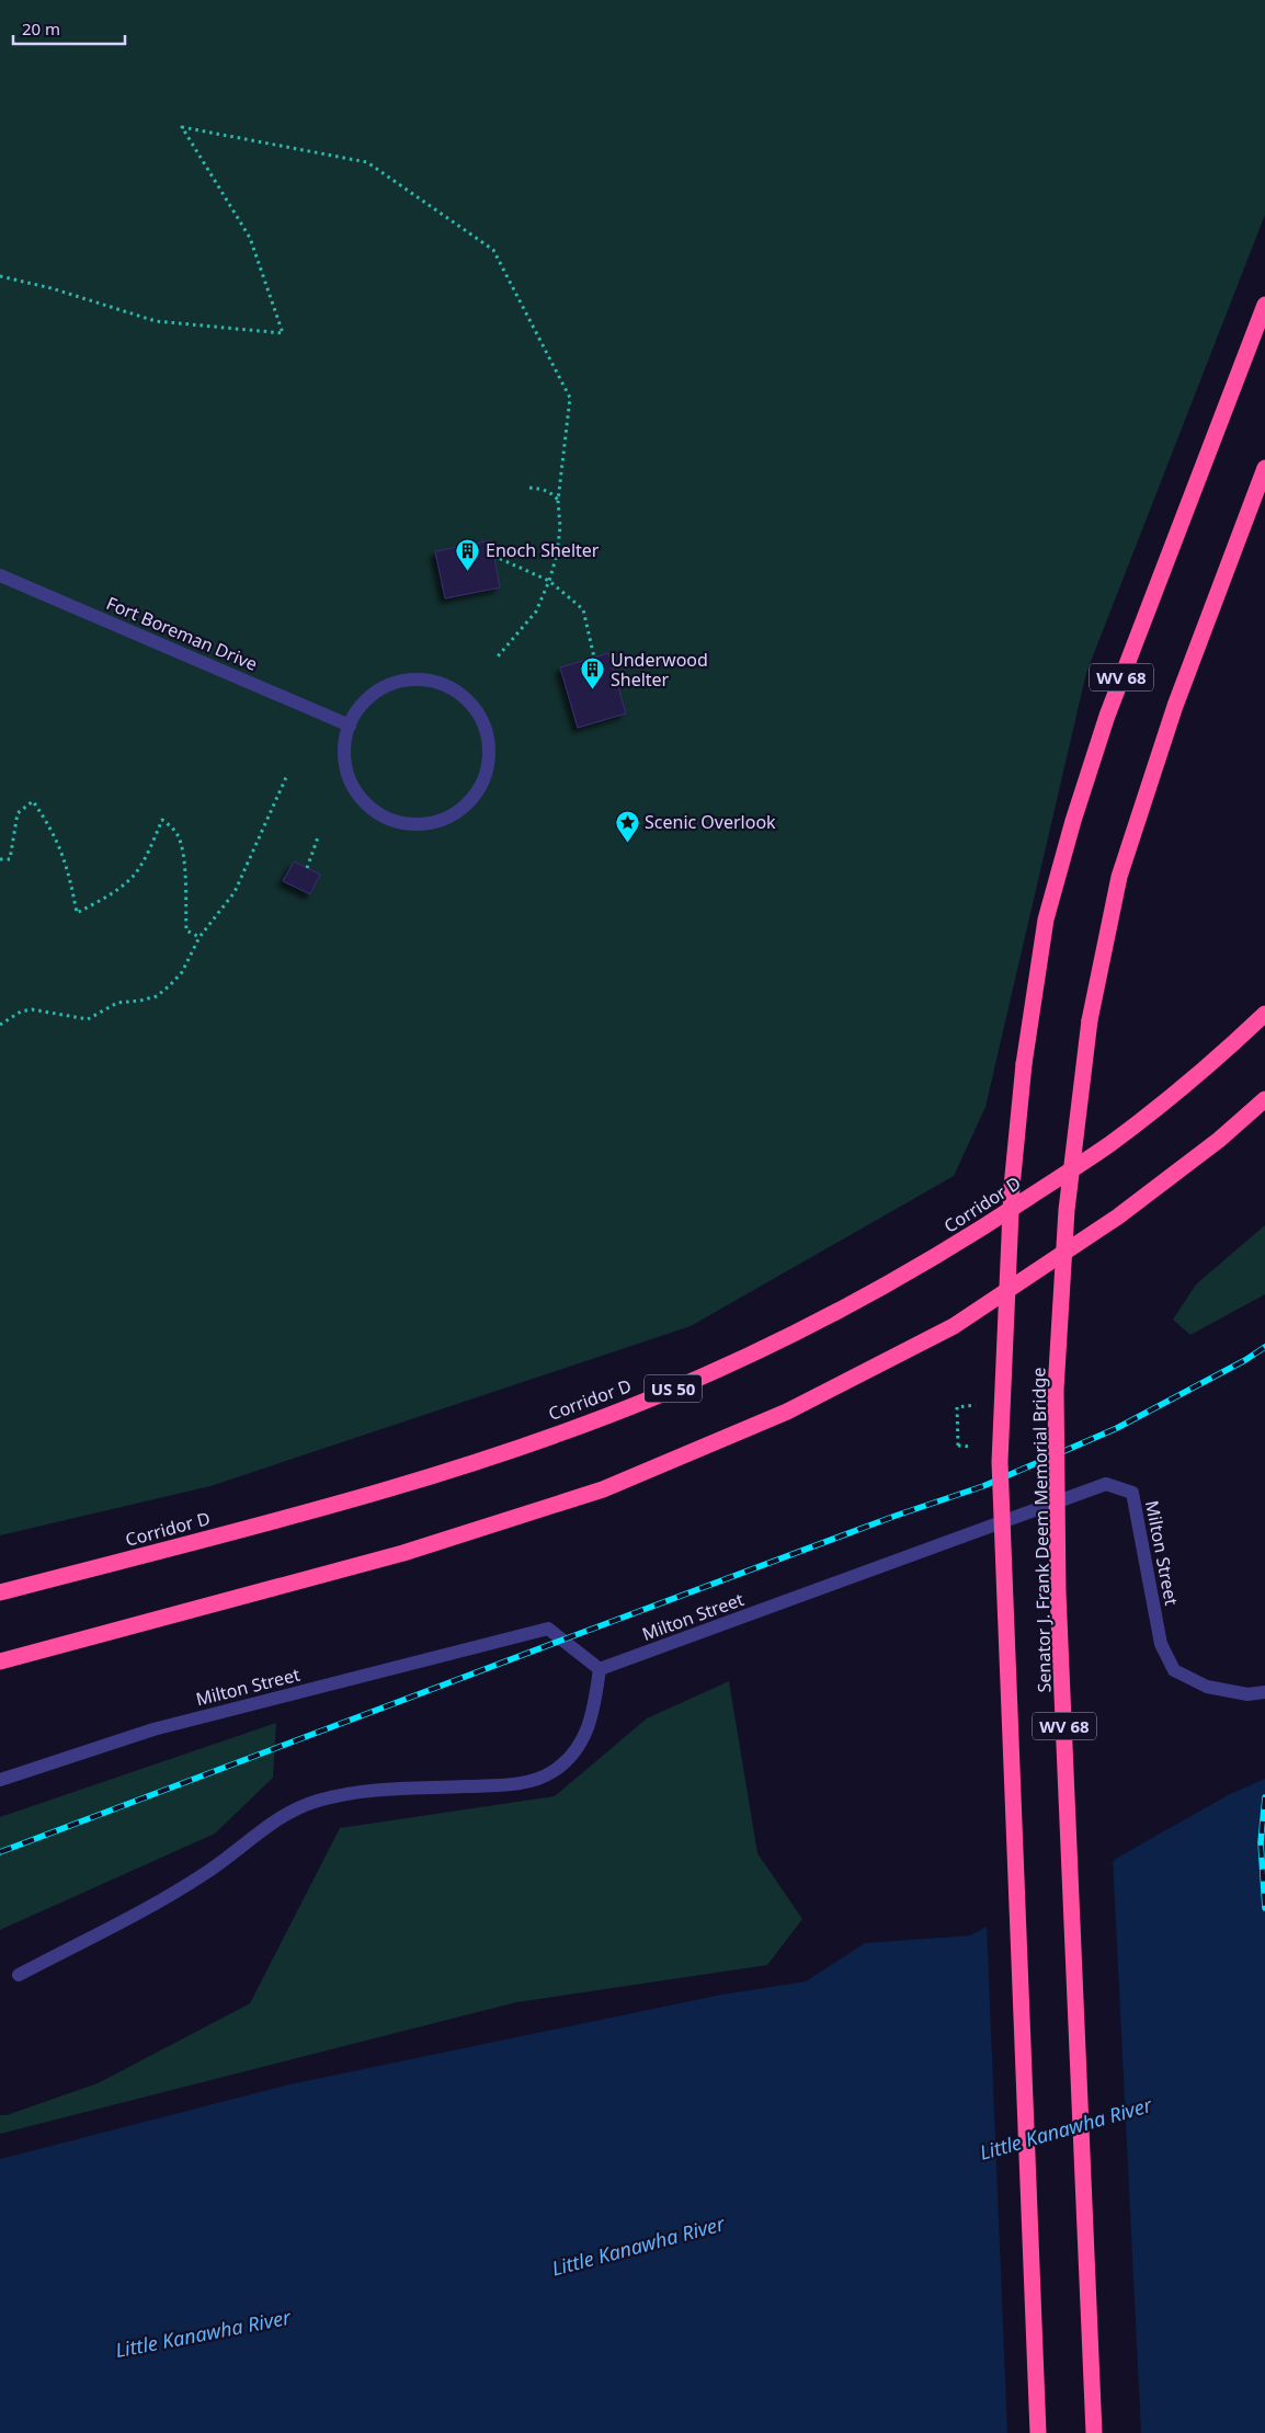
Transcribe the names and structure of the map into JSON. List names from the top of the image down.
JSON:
{
  "streets": {
    "highway": [
      "WV 68",
      "Corridor D",
      "US 50",
      "Senator J. Frank Deem Memorial Bridge"
    ],
    "street": ["Fort Boreman Drive", "Milton Street"]
  },
  "water": ["Little Kanawha River"],
  "places": {
    "building": ["Enoch Shelter", "Underwood Shelter"],
    "place": ["Scenic Overlook"]
  },
  "scale_bar": "20 m"
}
